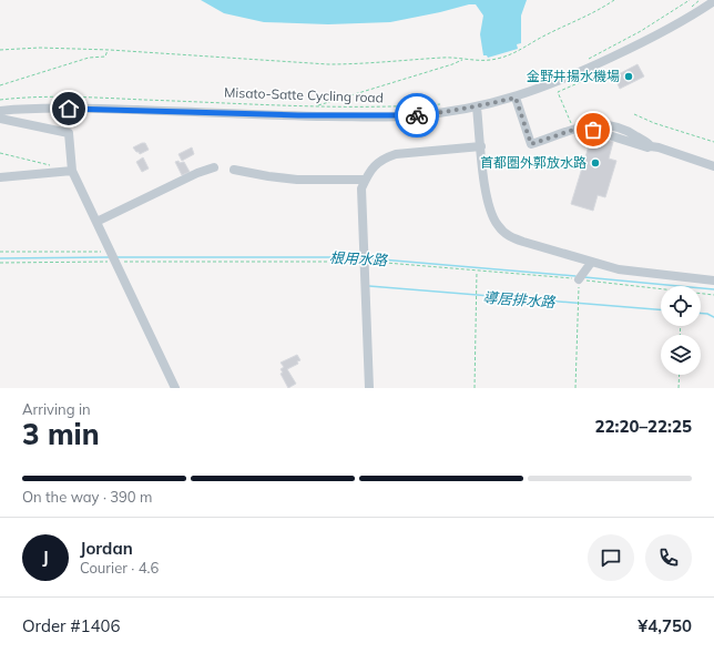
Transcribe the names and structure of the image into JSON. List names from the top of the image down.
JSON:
{
  "streets": {
    "path": ["Misato-Satte Cycling road"]
  },
  "water": ["根用水路", "導居排水路"],
  "places": ["金野井揚水機場", "首都圏外郭放水路"],
  "page": {
    "heading": ["3 min", "Arriving in", "22:20–22:25"],
    "panel": [
      "Jordan",
      "Courier · 4.6",
      "Order #1406",
      "¥4,750"
    ],
    "bar": "On the way · 390 m",
    "round": "J"
  }
}
